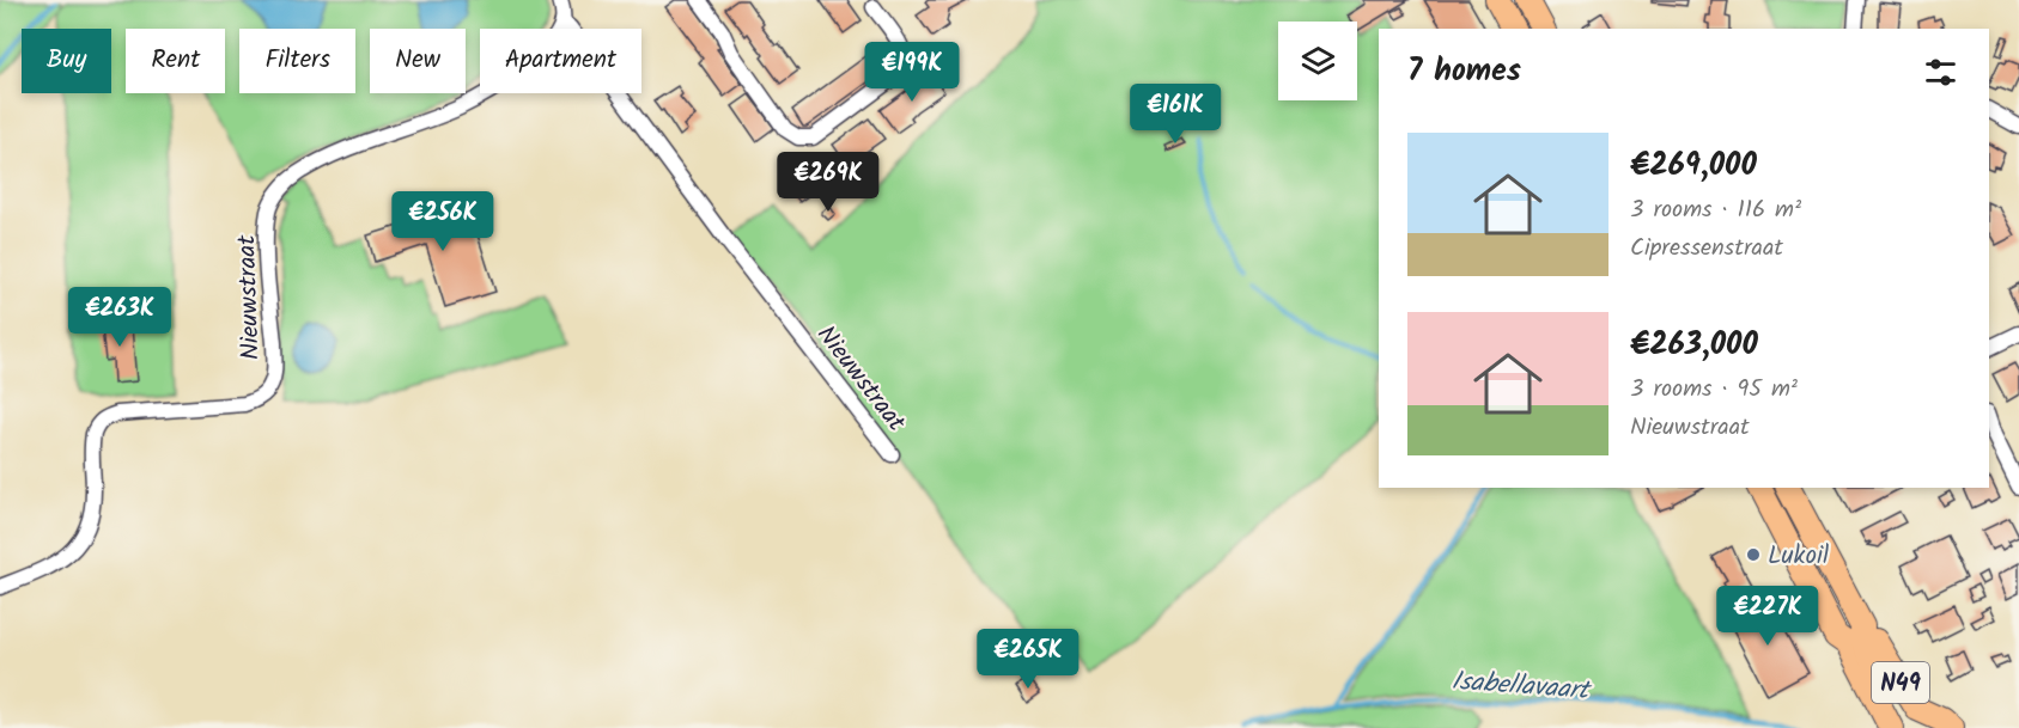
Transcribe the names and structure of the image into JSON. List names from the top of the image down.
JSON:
{
  "streets": {
    "main road": ["N49"],
    "street": ["Nieuwstraat"]
  },
  "water": ["Isabellavaart"],
  "places": ["Lukoil"],
  "page": {
    "chip": [
      "Buy",
      "Rent",
      "Filters",
      "New",
      "Apartment"
    ],
    "heading": "7 homes",
    "price": [
      "€199K",
      "€161K",
      "€269K",
      "€256K",
      "€263K",
      "€227K",
      "€265K"
    ],
    "list": [
      {
        "name": "€269,000",
        "note": "3 rooms · 116 m² · Cipressenstraat"
      },
      {
        "name": "€263,000",
        "note": "3 rooms · 95 m² · Nieuwstraat"
      }
    ]
  }
}
